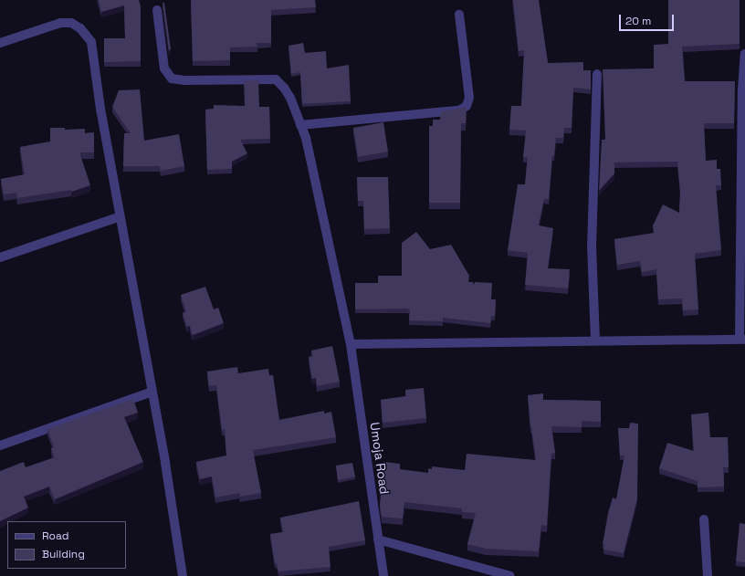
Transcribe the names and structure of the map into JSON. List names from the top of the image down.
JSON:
{
  "streets": {
    "street": ["Umoja Road"]
  },
  "legend": ["Road", "Building"],
  "scale_bar": "20 m"
}
